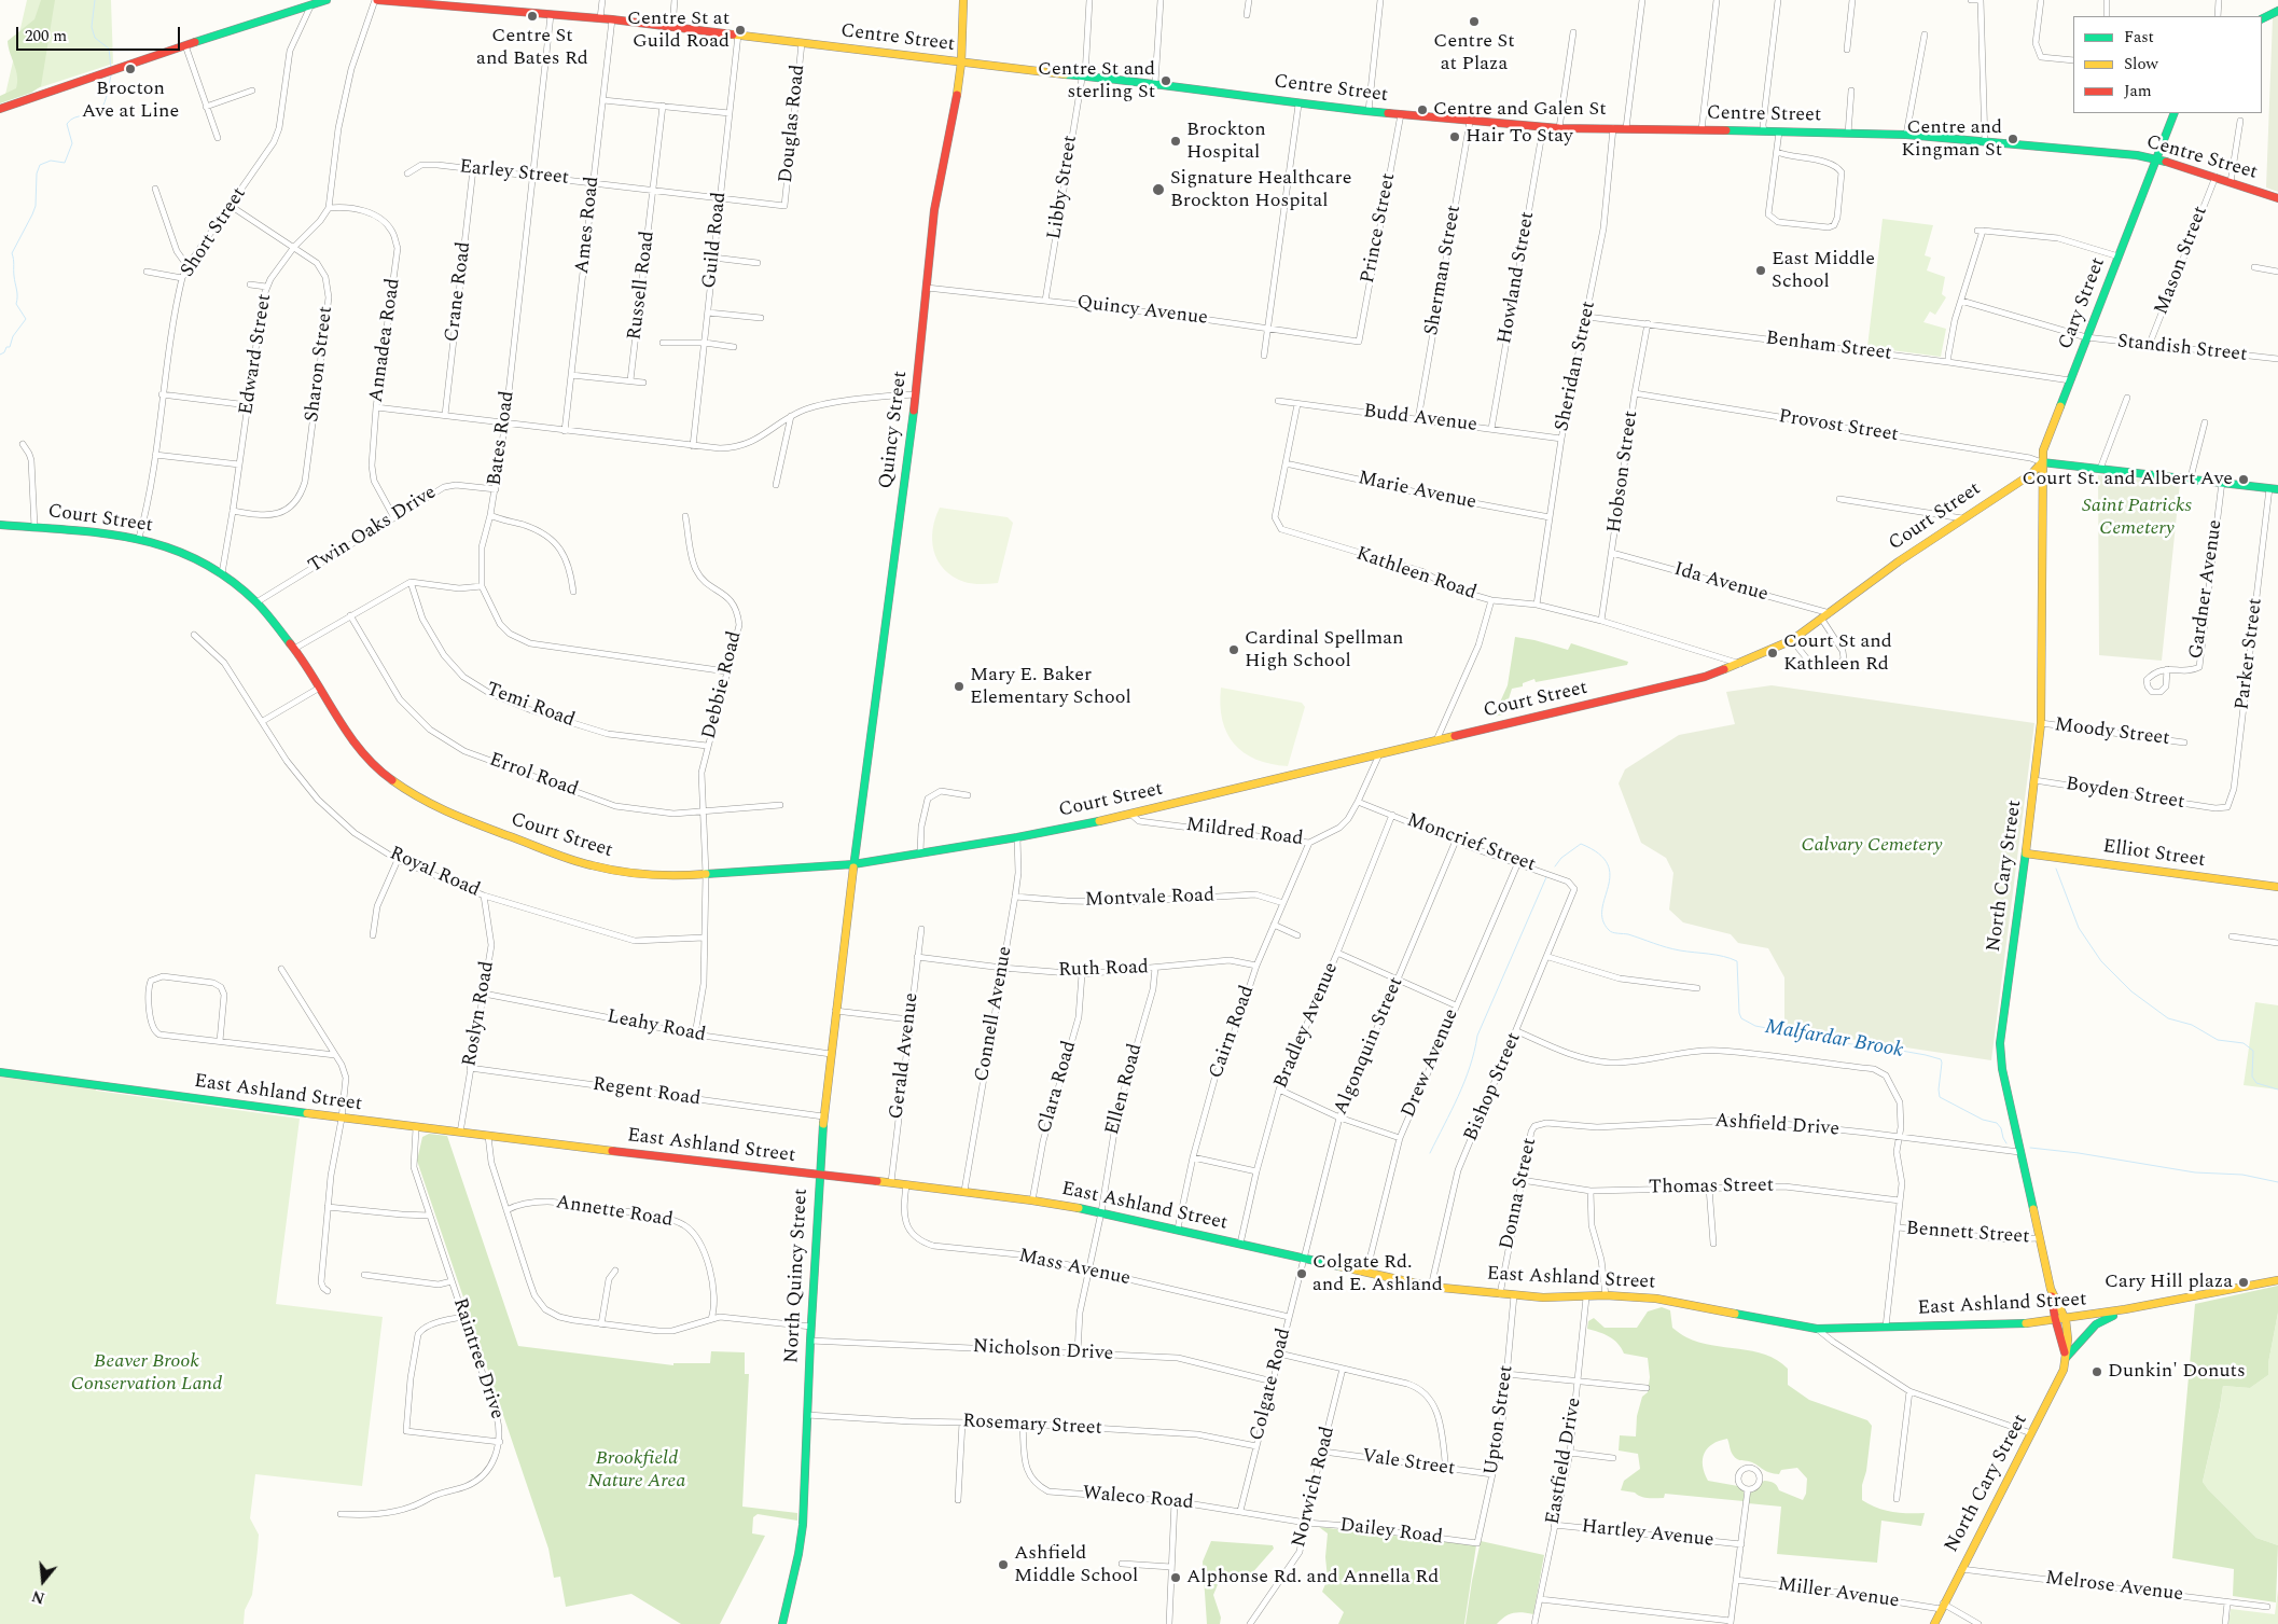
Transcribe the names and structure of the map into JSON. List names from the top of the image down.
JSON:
{
  "streets": {
    "main road": [
      "Centre Street",
      "Cary Street",
      "Quincy Street",
      "Court Street",
      "Elliot Street",
      "North Cary Street",
      "East Ashland Street",
      "North Quincy Street"
    ],
    "street": [
      "Douglas Road",
      "Earley Street",
      "Libby Street",
      "Ames Road",
      "Prince Street",
      "Short Street",
      "Guild Road",
      "Mason Street",
      "Sherman Street",
      "Howland Street",
      "Russell Road",
      "Crane Road",
      "Quincy Avenue",
      "Annadea Road",
      "Benham Street",
      "Standish Street",
      "Edward Street",
      "Sharon Street",
      "Sheridan Street",
      "Budd Avenue",
      "Provost Street",
      "Bates Road",
      "Hobson Street",
      "Marie Avenue",
      "Twin Oaks Drive",
      "Kathleen Road",
      "Ida Avenue",
      "Gardner Avenue",
      "Parker Street",
      "Debbie Road",
      "Temi Road",
      "Moody Street",
      "Errol Road",
      "Boyden Street",
      "Mildred Road",
      "Moncrief Street",
      "Royal Road",
      "Montvale Road",
      "Ruth Road",
      "Roslyn Road",
      "Connell Avenue",
      "Bradley Avenue",
      "Leahy Road",
      "Cairn Road",
      "Algonquin Street",
      "Gerald Avenue",
      "Drew Avenue",
      "Clara Road",
      "Bishop Street",
      "Ellen Road",
      "Regent Road",
      "Ashfield Drive",
      "Thomas Street",
      "Donna Street",
      "Annette Road",
      "Bennett Street",
      "Mass Avenue",
      "Nicholson Drive",
      "Raintree Drive",
      "Colgate Road",
      "Upton Street",
      "Rosemary Street",
      "Eastfield Drive",
      "Vale Street",
      "Norwich Road",
      "Waleco Road",
      "Dailey Road",
      "Hartley Avenue",
      "Melrose Avenue",
      "Miller Avenue"
    ]
  },
  "crossings": [
    ["Centre Street", "Douglas Road"],
    ["Centre Street", "Libby Street"],
    ["Centre Street", "Ames Road"],
    ["Centre Street", "Prince Street"],
    ["Centre Street", "Guild Road"],
    ["Centre Street", "Mason Street"],
    ["Centre Street", "Sherman Street"],
    ["Centre Street", "Howland Street"],
    ["Centre Street", "Cary Street"],
    ["Centre Street", "Sheridan Street"],
    ["Centre Street", "Quincy Street"],
    ["Centre Street", "Bates Road"],
    ["Douglas Road", "Earley Street"],
    ["Earley Street", "Ames Road"],
    ["Earley Street", "Guild Road"],
    ["Earley Street", "Russell Road"],
    ["Earley Street", "Crane Road"],
    ["Earley Street", "Bates Road"],
    ["Libby Street", "Quincy Avenue"],
    ["Prince Street", "Quincy Avenue"],
    ["Short Street", "Sharon Street"],
    ["Short Street", "Court Street"],
    ["Mason Street", "Standish Street"],
    ["Sherman Street", "Budd Avenue"],
    ["Howland Street", "Budd Avenue"],
    ["Cary Street", "Benham Street"],
    ["Cary Street", "Standish Street"],
    ["Cary Street", "Provost Street"],
    ["Cary Street", "Court Street"],
    ["Cary Street", "North Cary Street"],
    ["Quincy Avenue", "Quincy Street"],
    ["Annadea Road", "Edward Street"],
    ["Annadea Road", "Twin Oaks Drive"],
    ["Benham Street", "Sheridan Street"],
    ["Benham Street", "Hobson Street"],
    ["Edward Street", "Sharon Street"],
    ["Edward Street", "Court Street"],
    ["Sheridan Street", "Budd Avenue"],
    ["Sheridan Street", "Marie Avenue"],
    ["Sheridan Street", "Kathleen Road"],
    ["Budd Avenue", "Kathleen Road"],
    ["Provost Street", "Hobson Street"],
    ["Provost Street", "Court Street"],
    ["Provost Street", "North Cary Street"],
    ["Quincy Street", "Court Street"],
    ["Quincy Street", "North Quincy Street"],
    ["Bates Road", "Twin Oaks Drive"],
    ["Bates Road", "Debbie Road"],
    ["Hobson Street", "Kathleen Road"],
    ["Hobson Street", "Ida Avenue"],
    ["Marie Avenue", "Kathleen Road"],
    ["Court Street", "Twin Oaks Drive"],
    ["Court Street", "Kathleen Road"],
    ["Court Street", "Ida Avenue"],
    ["Court Street", "Debbie Road"],
    ["Court Street", "Mildred Road"],
    ["Court Street", "North Cary Street"],
    ["Court Street", "Connell Avenue"],
    ["Court Street", "North Quincy Street"],
    ["Parker Street", "Boyden Street"],
    ["Debbie Road", "Temi Road"],
    ["Debbie Road", "Errol Road"],
    ["Debbie Road", "Royal Road"],
    ["Debbie Road", "Leahy Road"],
    ["Moody Street", "North Cary Street"],
    ["Boyden Street", "North Cary Street"],
    ["Mildred Road", "Moncrief Street"],
    ["Mildred Road", "Cairn Road"],
    ["Moncrief Street", "Bradley Avenue"],
    ["Moncrief Street", "Algonquin Street"],
    ["Moncrief Street", "Drew Avenue"],
    ["Moncrief Street", "Bishop Street"],
    ["Elliot Street", "North Cary Street"],
    ["Royal Road", "Roslyn Road"],
    ["North Cary Street", "East Ashland Street"],
    ["North Cary Street", "Ashfield Drive"],
    ["North Cary Street", "Bennett Street"],
    ["North Cary Street", "Melrose Avenue"],
    ["North Cary Street", "Miller Avenue"],
    ["Montvale Road", "Connell Avenue"],
    ["Montvale Road", "Cairn Road"],
    ["Ruth Road", "Connell Avenue"],
    ["Ruth Road", "Cairn Road"],
    ["Ruth Road", "Gerald Avenue"],
    ["Ruth Road", "Clara Road"],
    ["Ruth Road", "Ellen Road"],
    ["Roslyn Road", "Leahy Road"],
    ["Roslyn Road", "Regent Road"],
    ["Roslyn Road", "East Ashland Street"],
    ["Connell Avenue", "East Ashland Street"],
    ["Bradley Avenue", "East Ashland Street"],
    ["Leahy Road", "North Quincy Street"],
    ["Cairn Road", "East Ashland Street"],
    ["Algonquin Street", "East Ashland Street"],
    ["Algonquin Street", "Colgate Road"],
    ["Gerald Avenue", "East Ashland Street"],
    ["Drew Avenue", "East Ashland Street"],
    ["Clara Road", "East Ashland Street"],
    ["Bishop Street", "East Ashland Street"],
    ["Ellen Road", "East Ashland Street"],
    ["Ellen Road", "Mass Avenue"],
    ["Ellen Road", "Nicholson Drive"],
    ["Regent Road", "North Quincy Street"],
    ["East Ashland Street", "Donna Street"],
    ["East Ashland Street", "Bennett Street"],
    ["East Ashland Street", "Mass Avenue"],
    ["East Ashland Street", "North Quincy Street"],
    ["East Ashland Street", "Raintree Drive"],
    ["East Ashland Street", "Colgate Road"],
    ["East Ashland Street", "Upton Street"],
    ["East Ashland Street", "Eastfield Drive"],
    ["Ashfield Drive", "Donna Street"],
    ["Thomas Street", "Donna Street"],
    ["Mass Avenue", "Colgate Road"],
    ["North Quincy Street", "Nicholson Drive"],
    ["North Quincy Street", "Rosemary Street"],
    ["Nicholson Drive", "Colgate Road"],
    ["Colgate Road", "Rosemary Street"],
    ["Colgate Road", "Waleco Road"],
    ["Upton Street", "Vale Street"],
    ["Upton Street", "Dailey Road"],
    ["Rosemary Street", "Waleco Road"],
    ["Eastfield Drive", "Hartley Avenue"],
    ["Vale Street", "Norwich Road"],
    ["Norwich Road", "Waleco Road"],
    ["Norwich Road", "Dailey Road"],
    ["Waleco Road", "Dailey Road"]
  ],
  "water": ["Malfardar Brook"],
  "parks": [
    "Saint Patricks Cemetery",
    "Calvary Cemetery",
    "Beaver Brook Conservation Land",
    "Brookfield Nature Area"
  ],
  "places": [
    "Centre St and Bates Rd",
    "Centre St at Plaza",
    "Centre St at Guild Road",
    "Brocton Ave at Line",
    "Centre St and sterling St",
    "Centre and Galen St",
    "Hair To Stay",
    "Centre and Kingman St",
    "Brockton Hospital",
    "Signature Healthcare Brockton Hospital",
    "East Middle School",
    "Court St. and Albert Ave",
    "Cardinal Spellman High School",
    "Court St and Kathleen Rd",
    "Mary E. Baker Elementary School",
    "Colgate Rd. and E. Ashland",
    "Cary Hill plaza",
    "Dunkin' Donuts",
    "Ashfield Middle School",
    "Alphonse Rd. and Annella Rd"
  ],
  "legend": ["Fast", "Slow", "Jam"],
  "scale_bar": "200 m",
  "north": "bottom"
}
